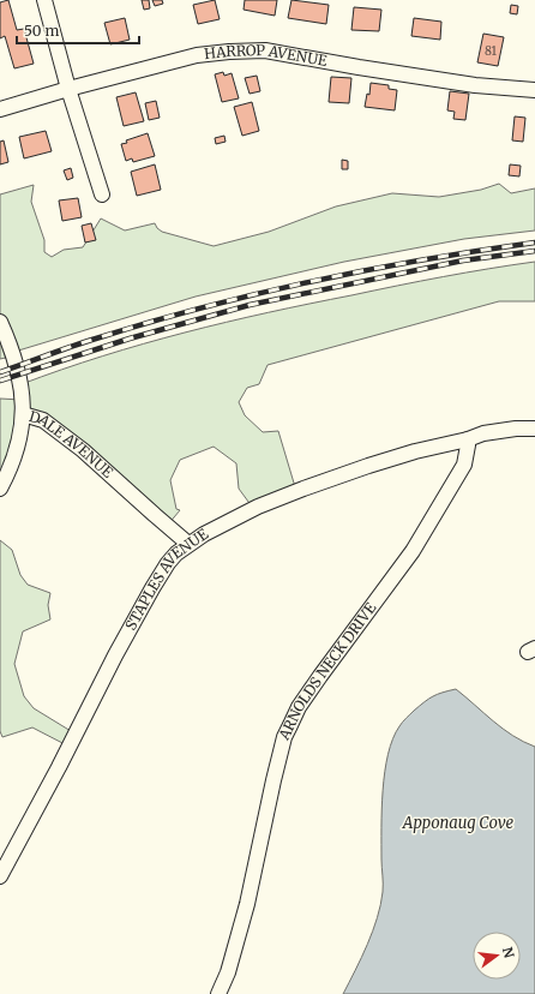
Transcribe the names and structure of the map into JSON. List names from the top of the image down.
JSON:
{
  "streets": {
    "street": [
      "HARROP AVENUE",
      "DALE AVENUE",
      "STAPLES AVENUE",
      "ARNOLDS NECK DRIVE"
    ]
  },
  "crossings": [
    ["DALE AVENUE", "STAPLES AVENUE"],
    ["STAPLES AVENUE", "ARNOLDS NECK DRIVE"]
  ],
  "water": ["Apponaug Cove"],
  "house_numbers": ["81"],
  "scale_bar": "50 m",
  "north": "right"
}
